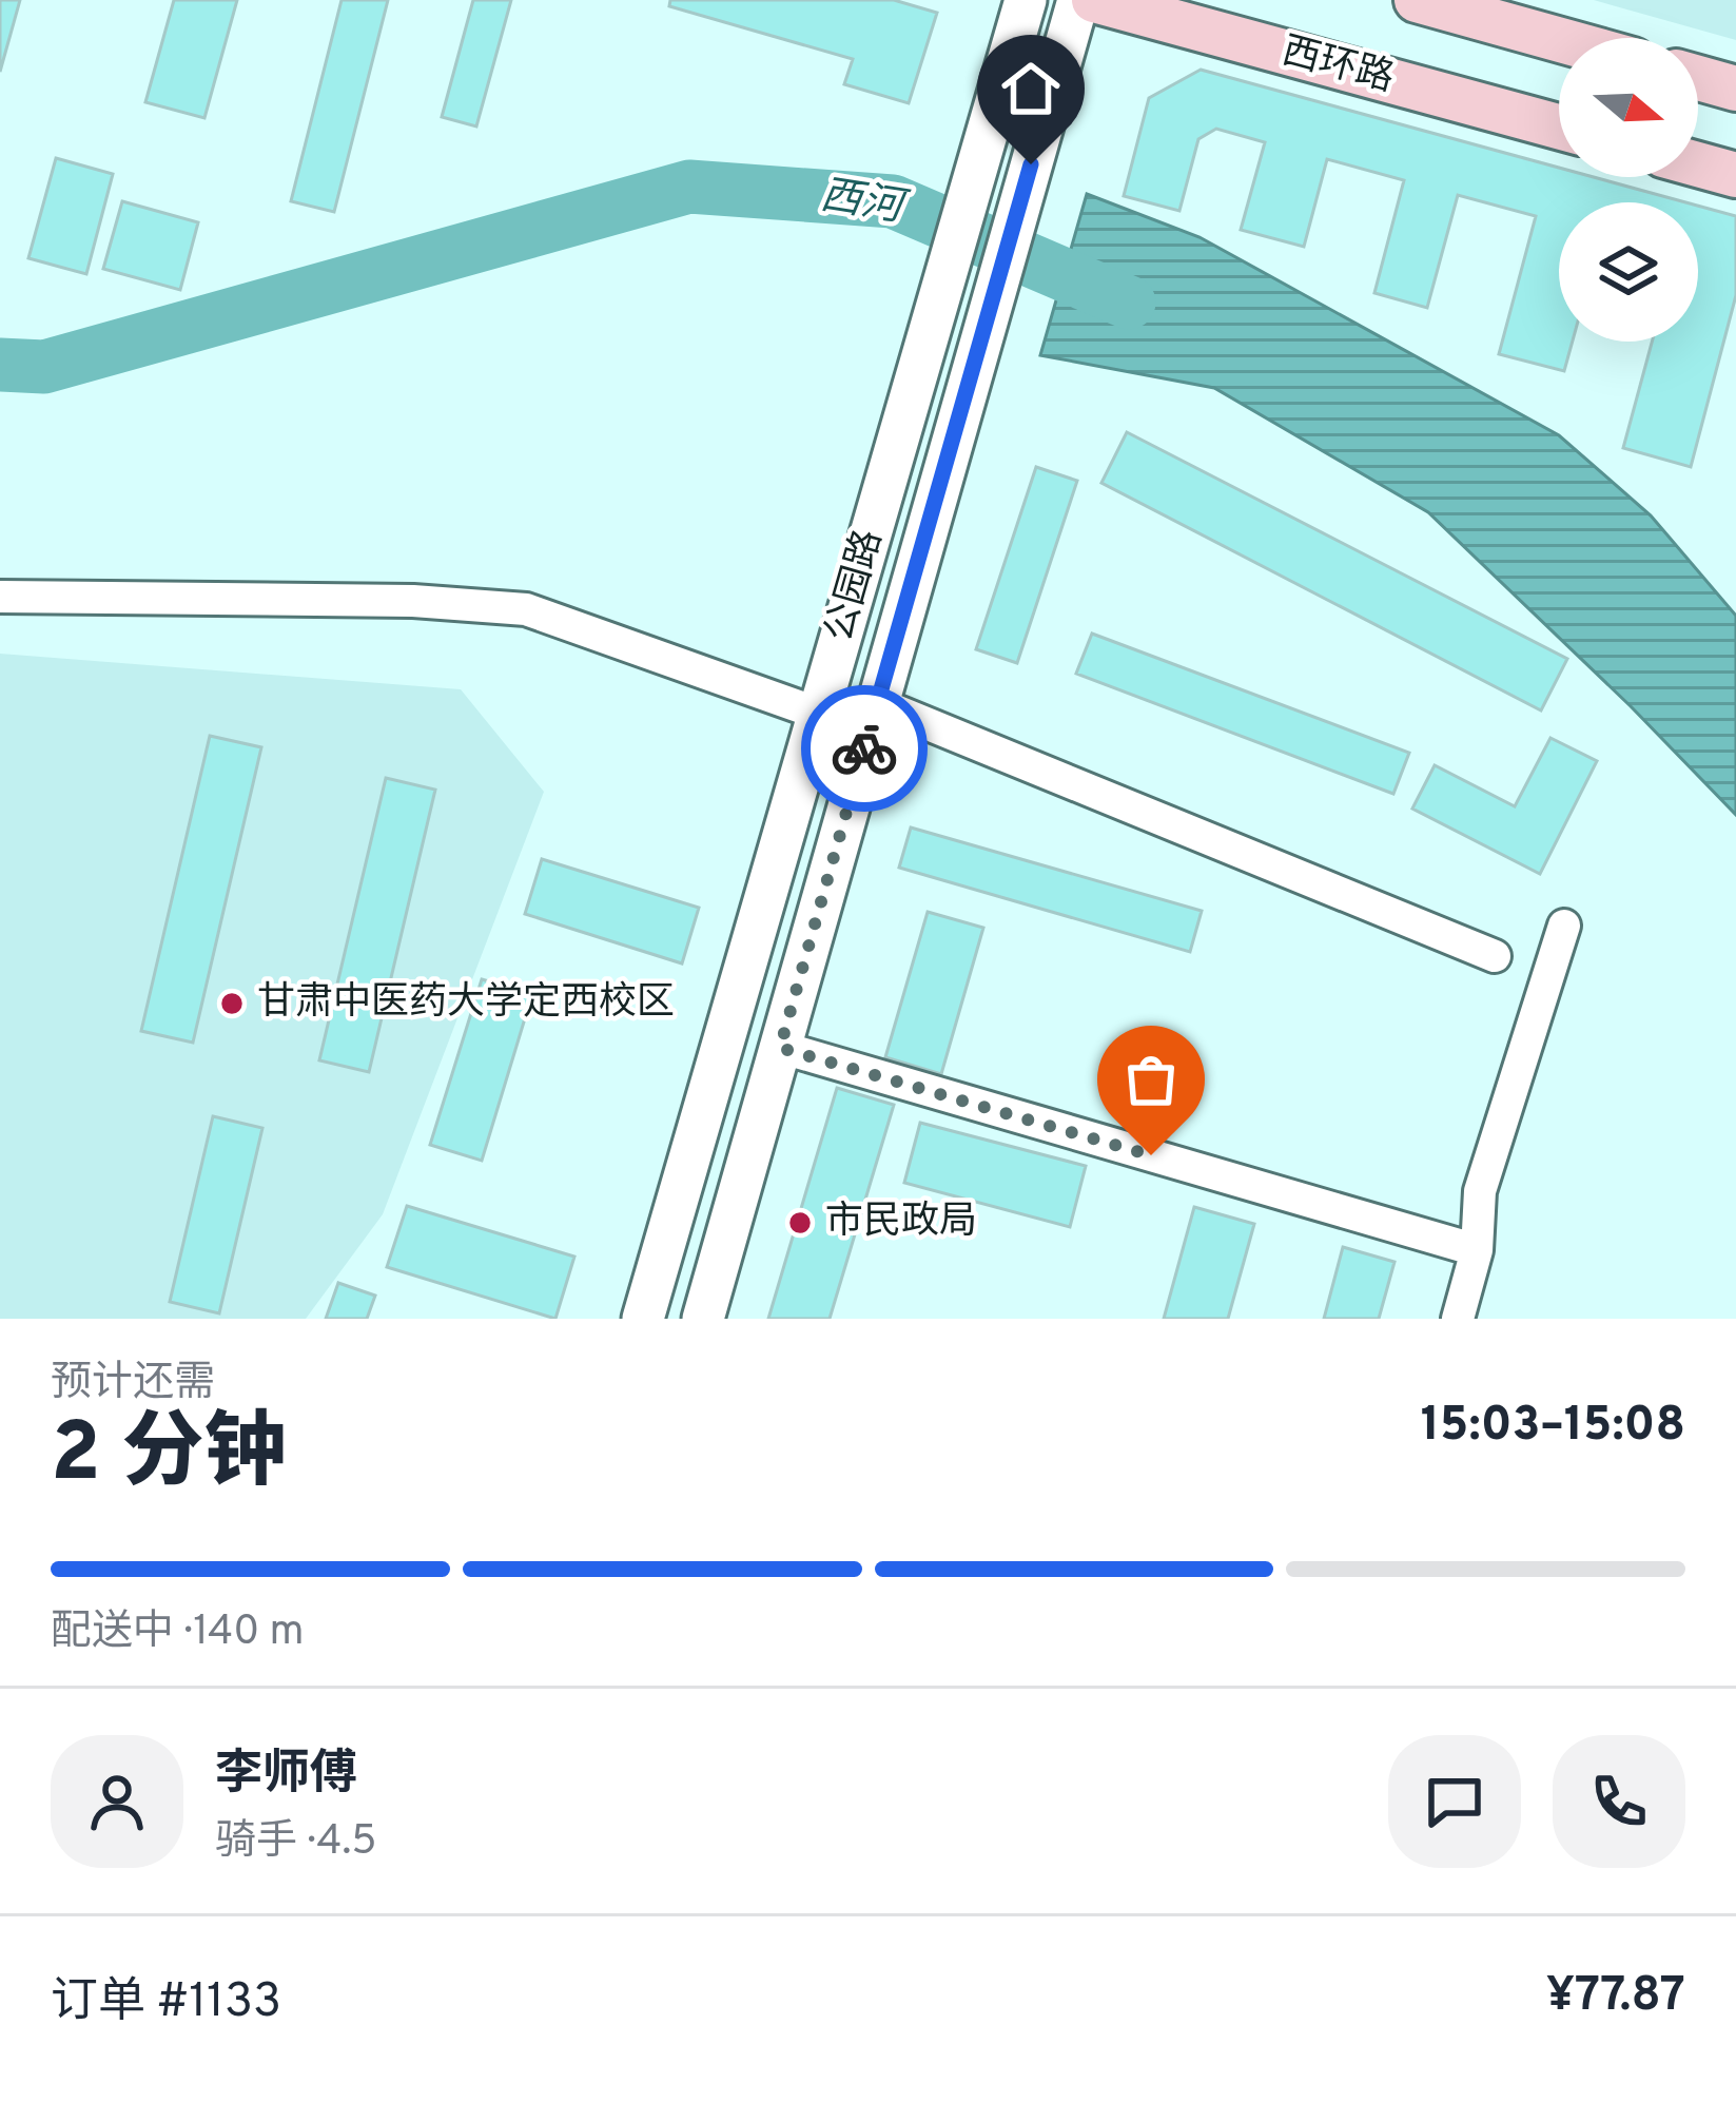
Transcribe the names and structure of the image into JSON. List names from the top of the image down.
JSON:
{
  "streets": {
    "main road": ["西环路"],
    "street": ["公园路"]
  },
  "water": ["西河"],
  "places": ["甘肃中医药大学定西校区", "市民政局"],
  "north": "right",
  "page": {
    "heading": ["2 分钟", "预计还需", "15:03–15:08"],
    "panel": [
      "李师傅",
      "骑手 · 4.5",
      "订单 #1133",
      "¥77.87"
    ],
    "bar": "配送中 · 140 m"
  }
}
